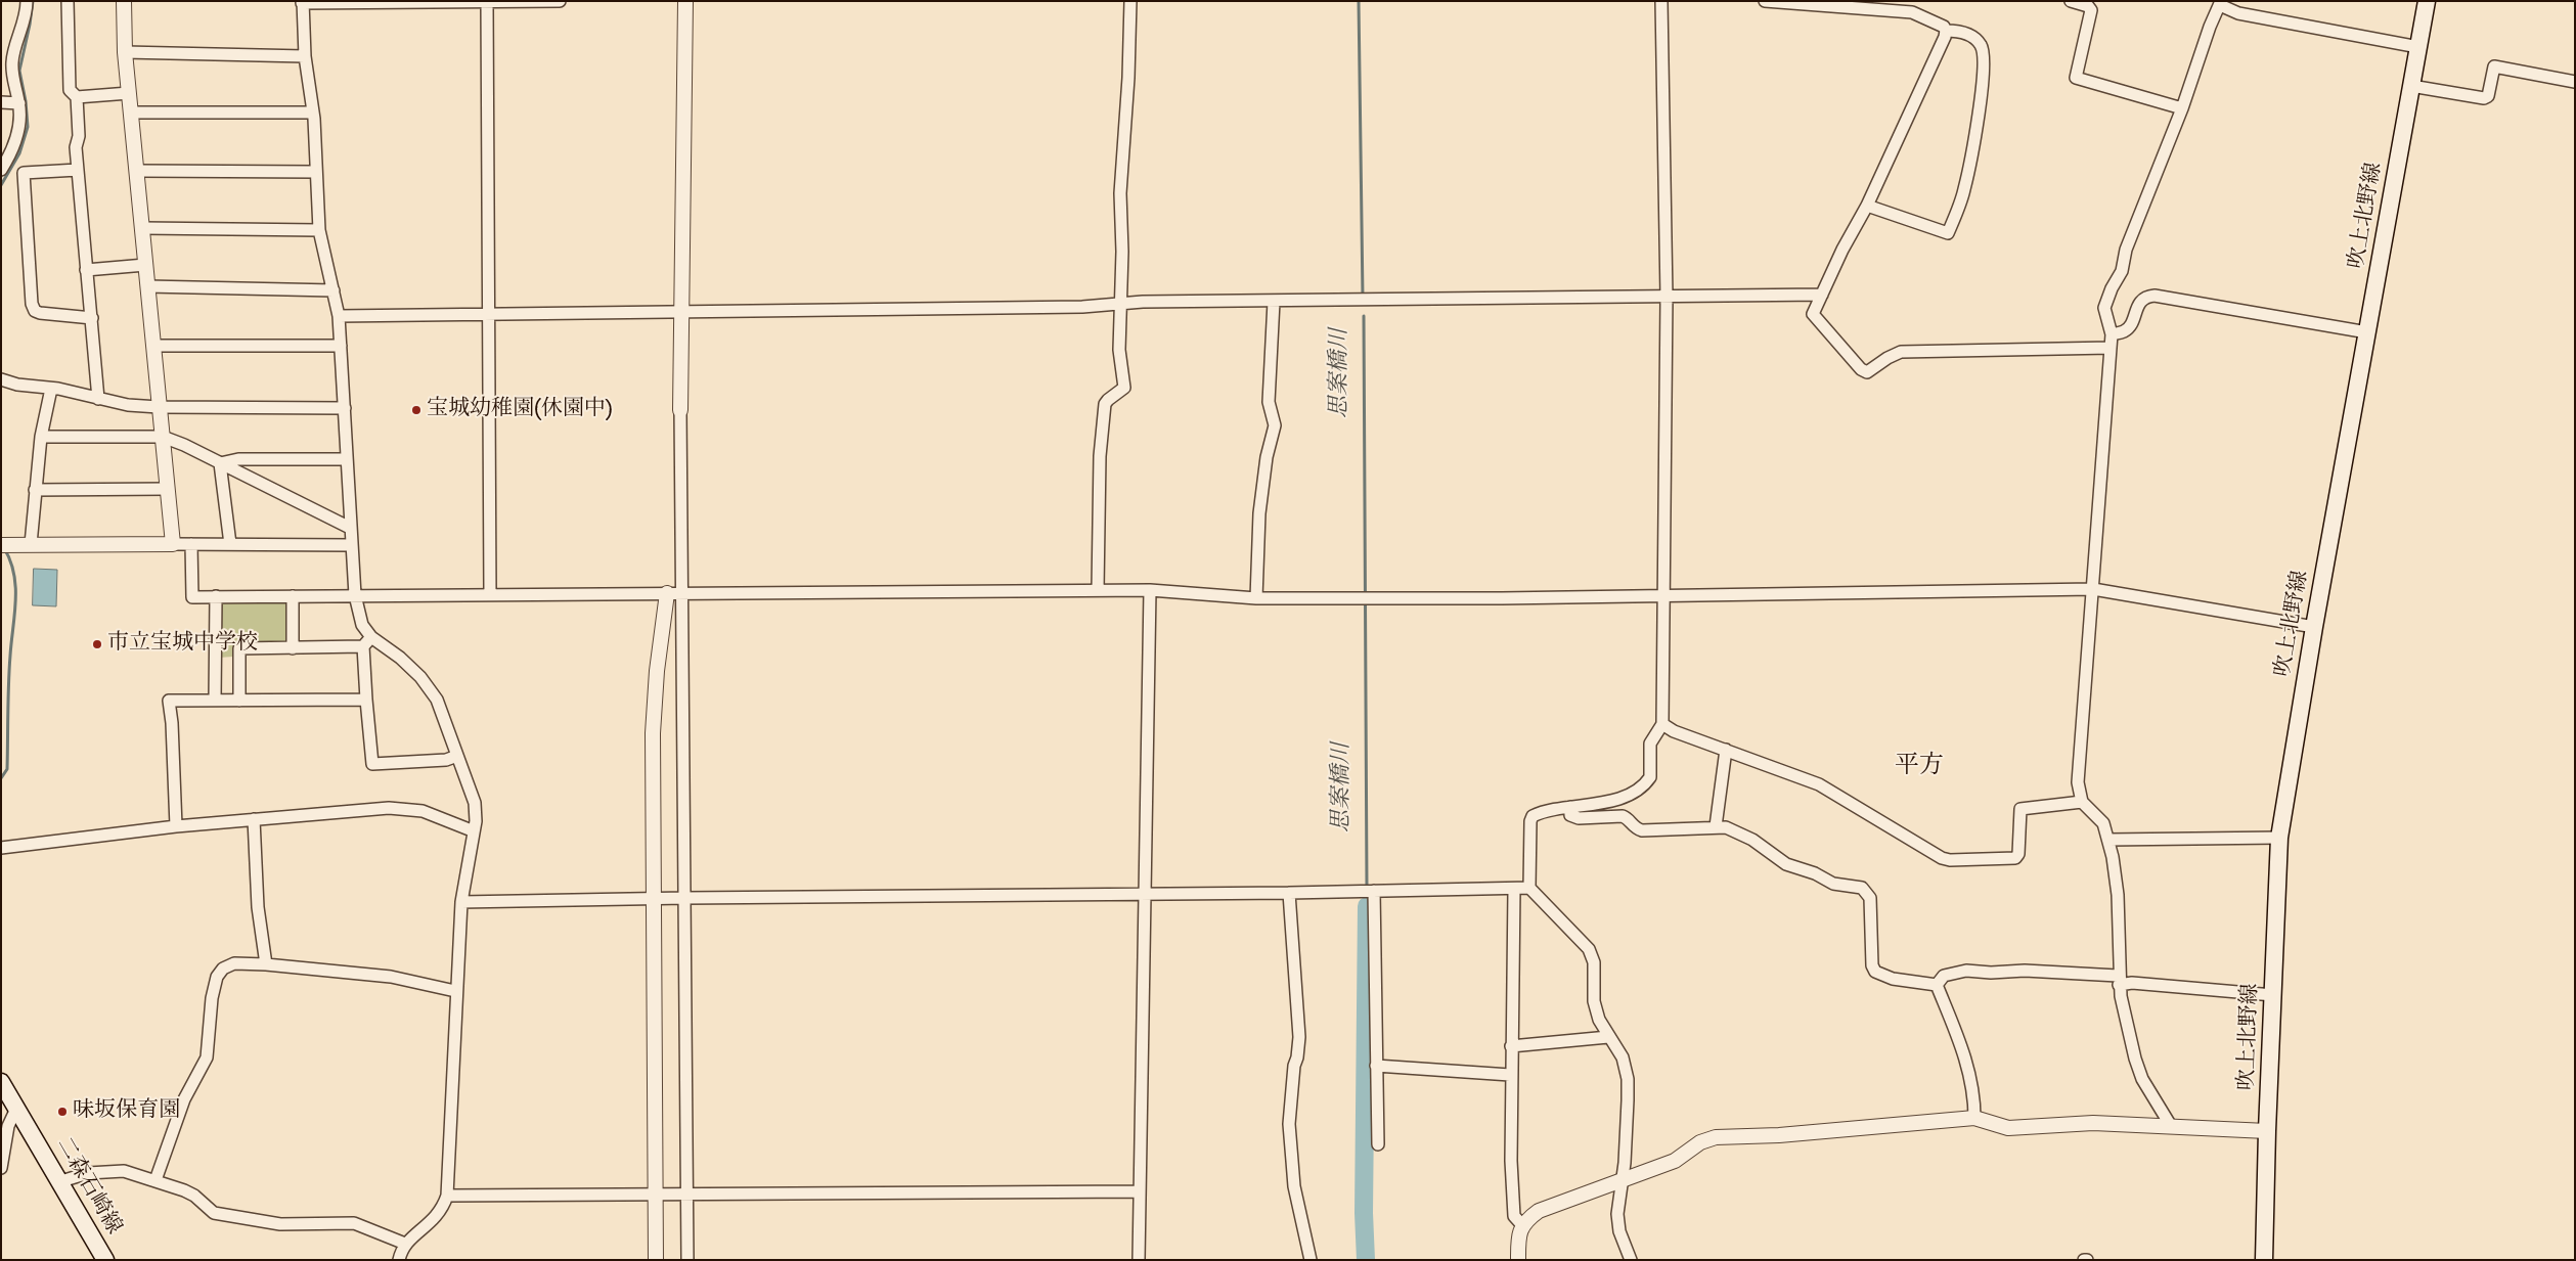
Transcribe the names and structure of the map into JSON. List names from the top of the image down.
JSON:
{
  "streets": {
    "main road": ["吹上北野線", "二森石崎線"]
  },
  "districts": ["平方"],
  "water": ["思案橋川"],
  "places": ["宝城幼稚園(休園中)", "市立宝城中学校", "味坂保育園"]
}
